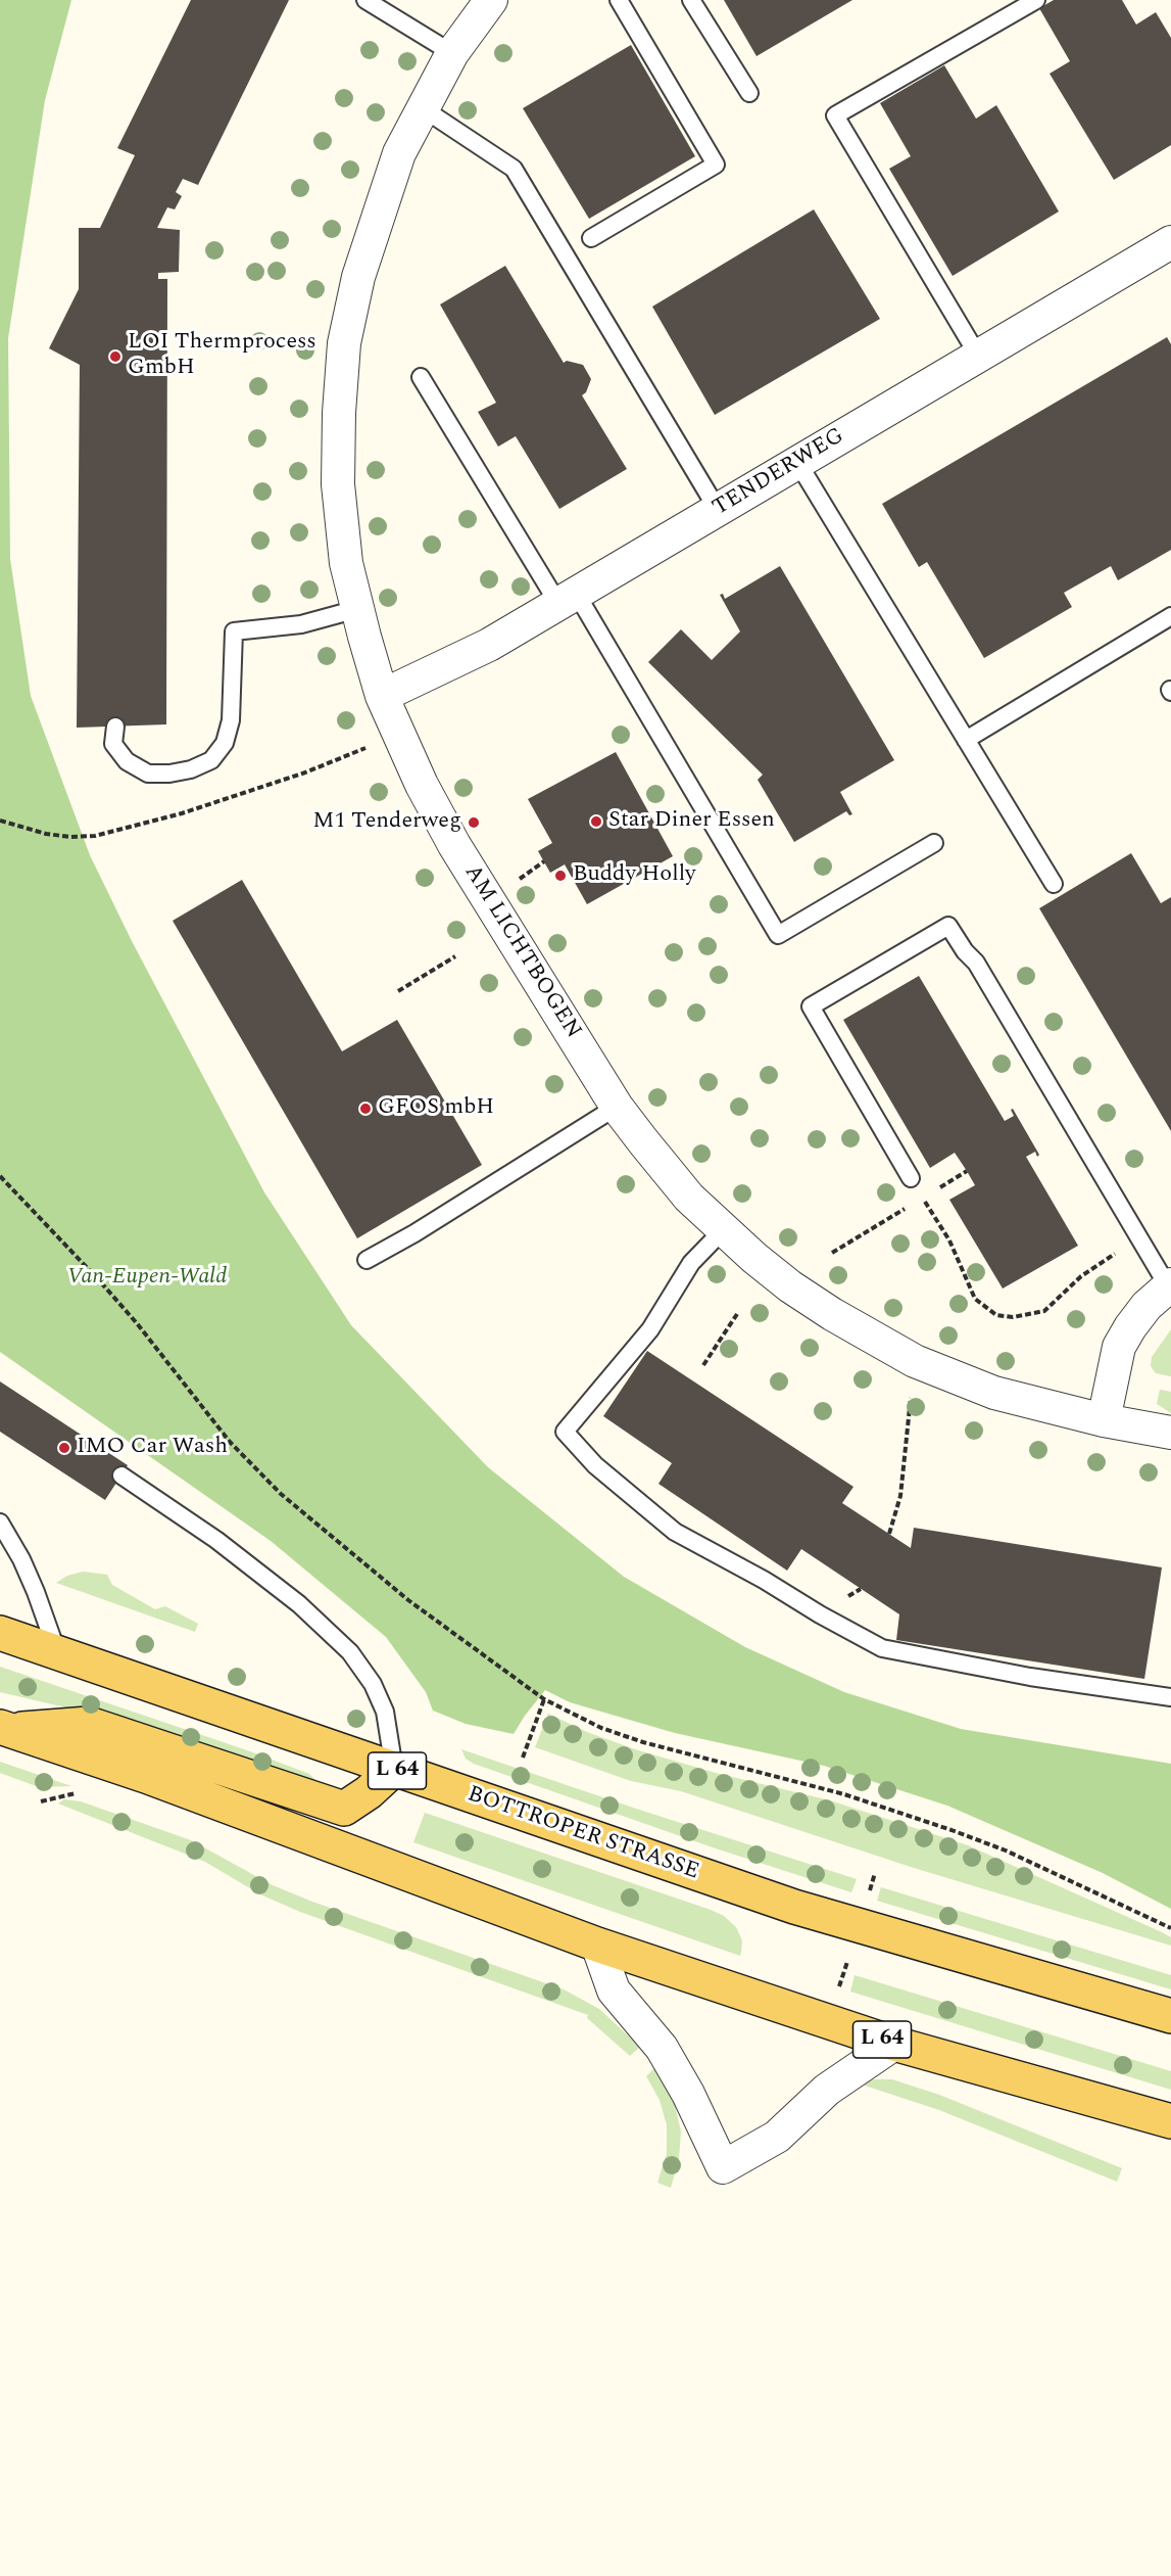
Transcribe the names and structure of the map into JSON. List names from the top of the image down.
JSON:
{
  "streets": {
    "main road": ["L 64", "BOTTROPER STRASSE"],
    "street": ["TENDERWEG", "AM LICHTBOGEN"]
  },
  "crossings": [
    ["TENDERWEG", "AM LICHTBOGEN"]
  ],
  "parks": ["Van-Eupen-Wald"],
  "places": [
    "LOI Thermprocess GmbH",
    "Star Diner Essen",
    "M1 Tenderweg",
    "Buddy Holly",
    "GFOS mbH",
    "IMO Car Wash"
  ]
}
